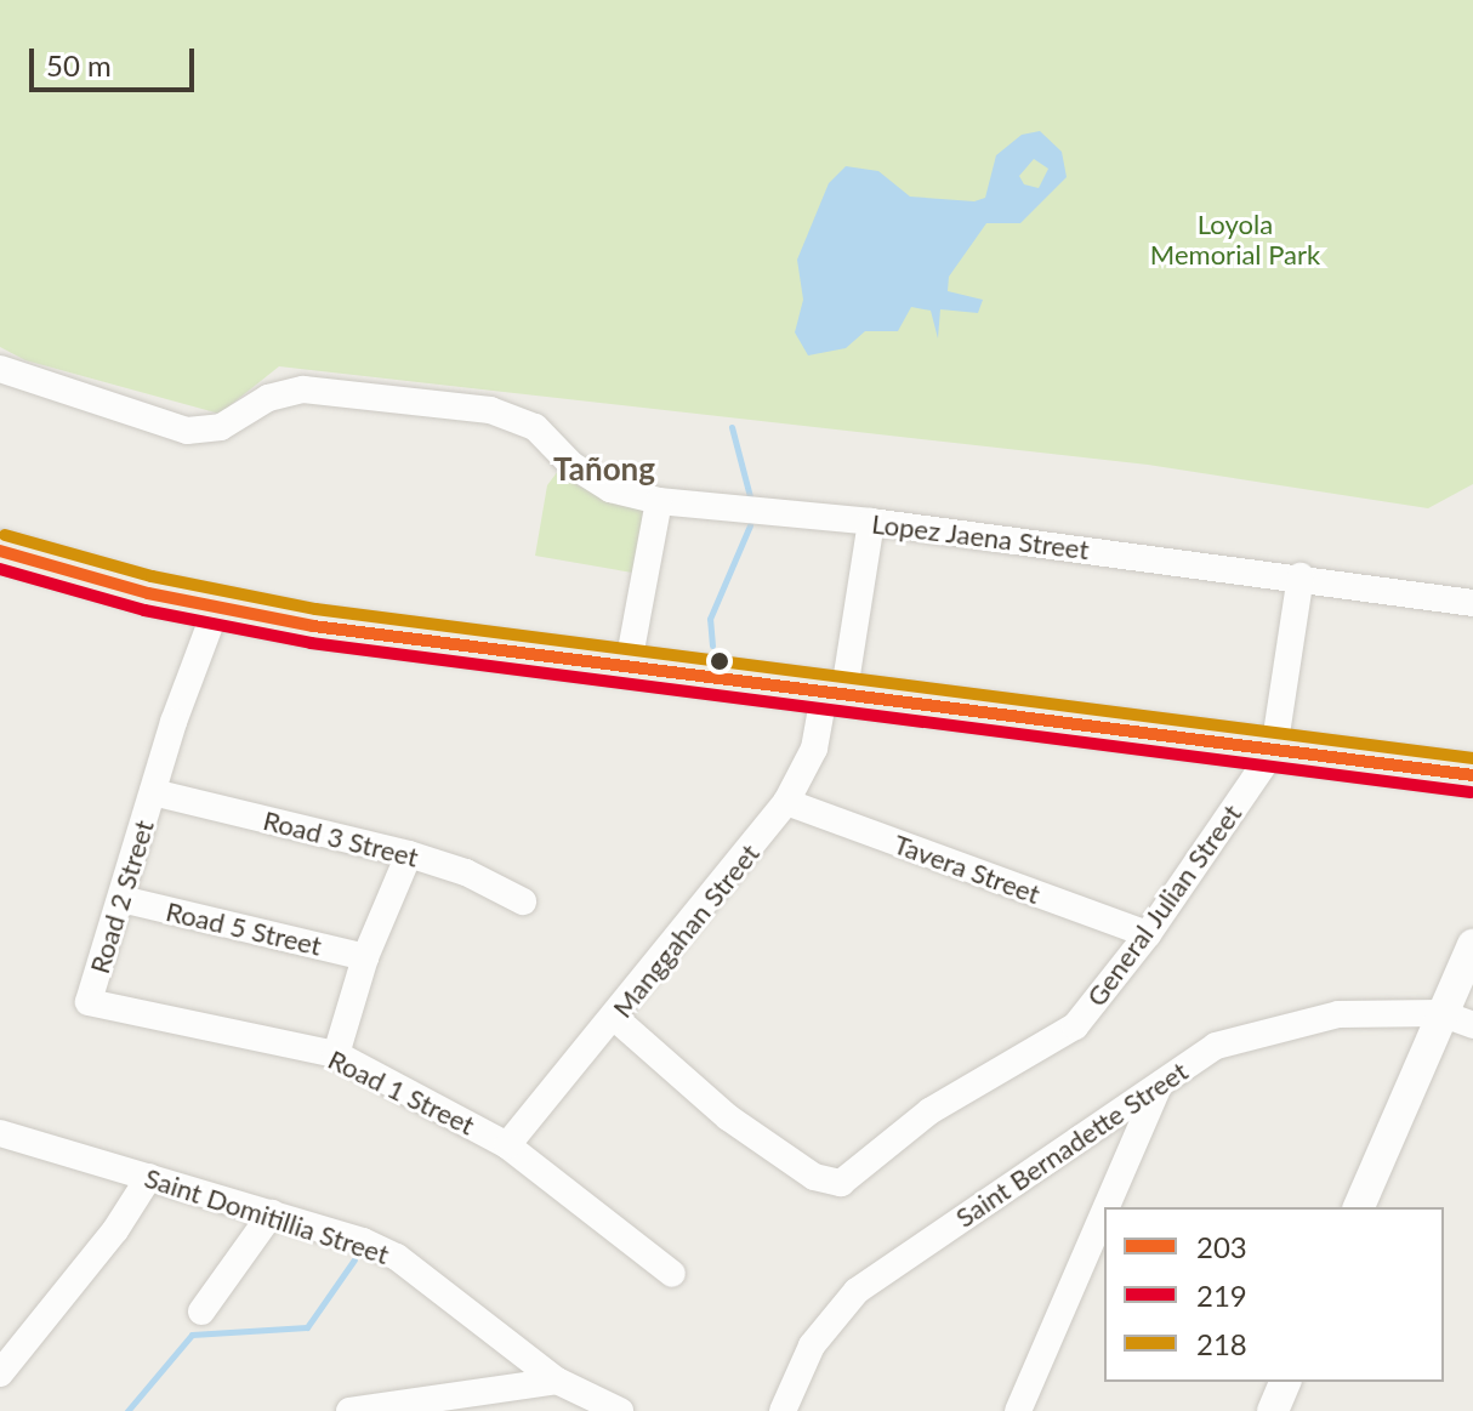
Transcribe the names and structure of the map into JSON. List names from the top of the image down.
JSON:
{
  "streets": {
    "street": [
      "Lopez Jaena Street",
      "Road 3 Street",
      "Tavera Street",
      "Road 2 Street",
      "General Julian Street",
      "Road 5 Street",
      "Manggahan Street",
      "Road 1 Street",
      "Saint Bernadette Street",
      "Saint Domitillia Street"
    ]
  },
  "crossings": [
    ["Lopez Jaena Street", "Manggahan Street"],
    ["Road 3 Street", "Road 2 Street"],
    ["Tavera Street", "General Julian Street"],
    ["Tavera Street", "Manggahan Street"],
    ["Road 2 Street", "Road 5 Street"],
    ["Road 2 Street", "Road 1 Street"],
    ["General Julian Street", "Manggahan Street"],
    ["Manggahan Street", "Road 1 Street"]
  ],
  "districts": ["Tañong"],
  "parks": ["Loyola Memorial Park"],
  "lines": ["transit line 218", "transit line 203", "transit line 219"],
  "legend": ["203", "219", "218"],
  "scale_bar": "50 m"
}
